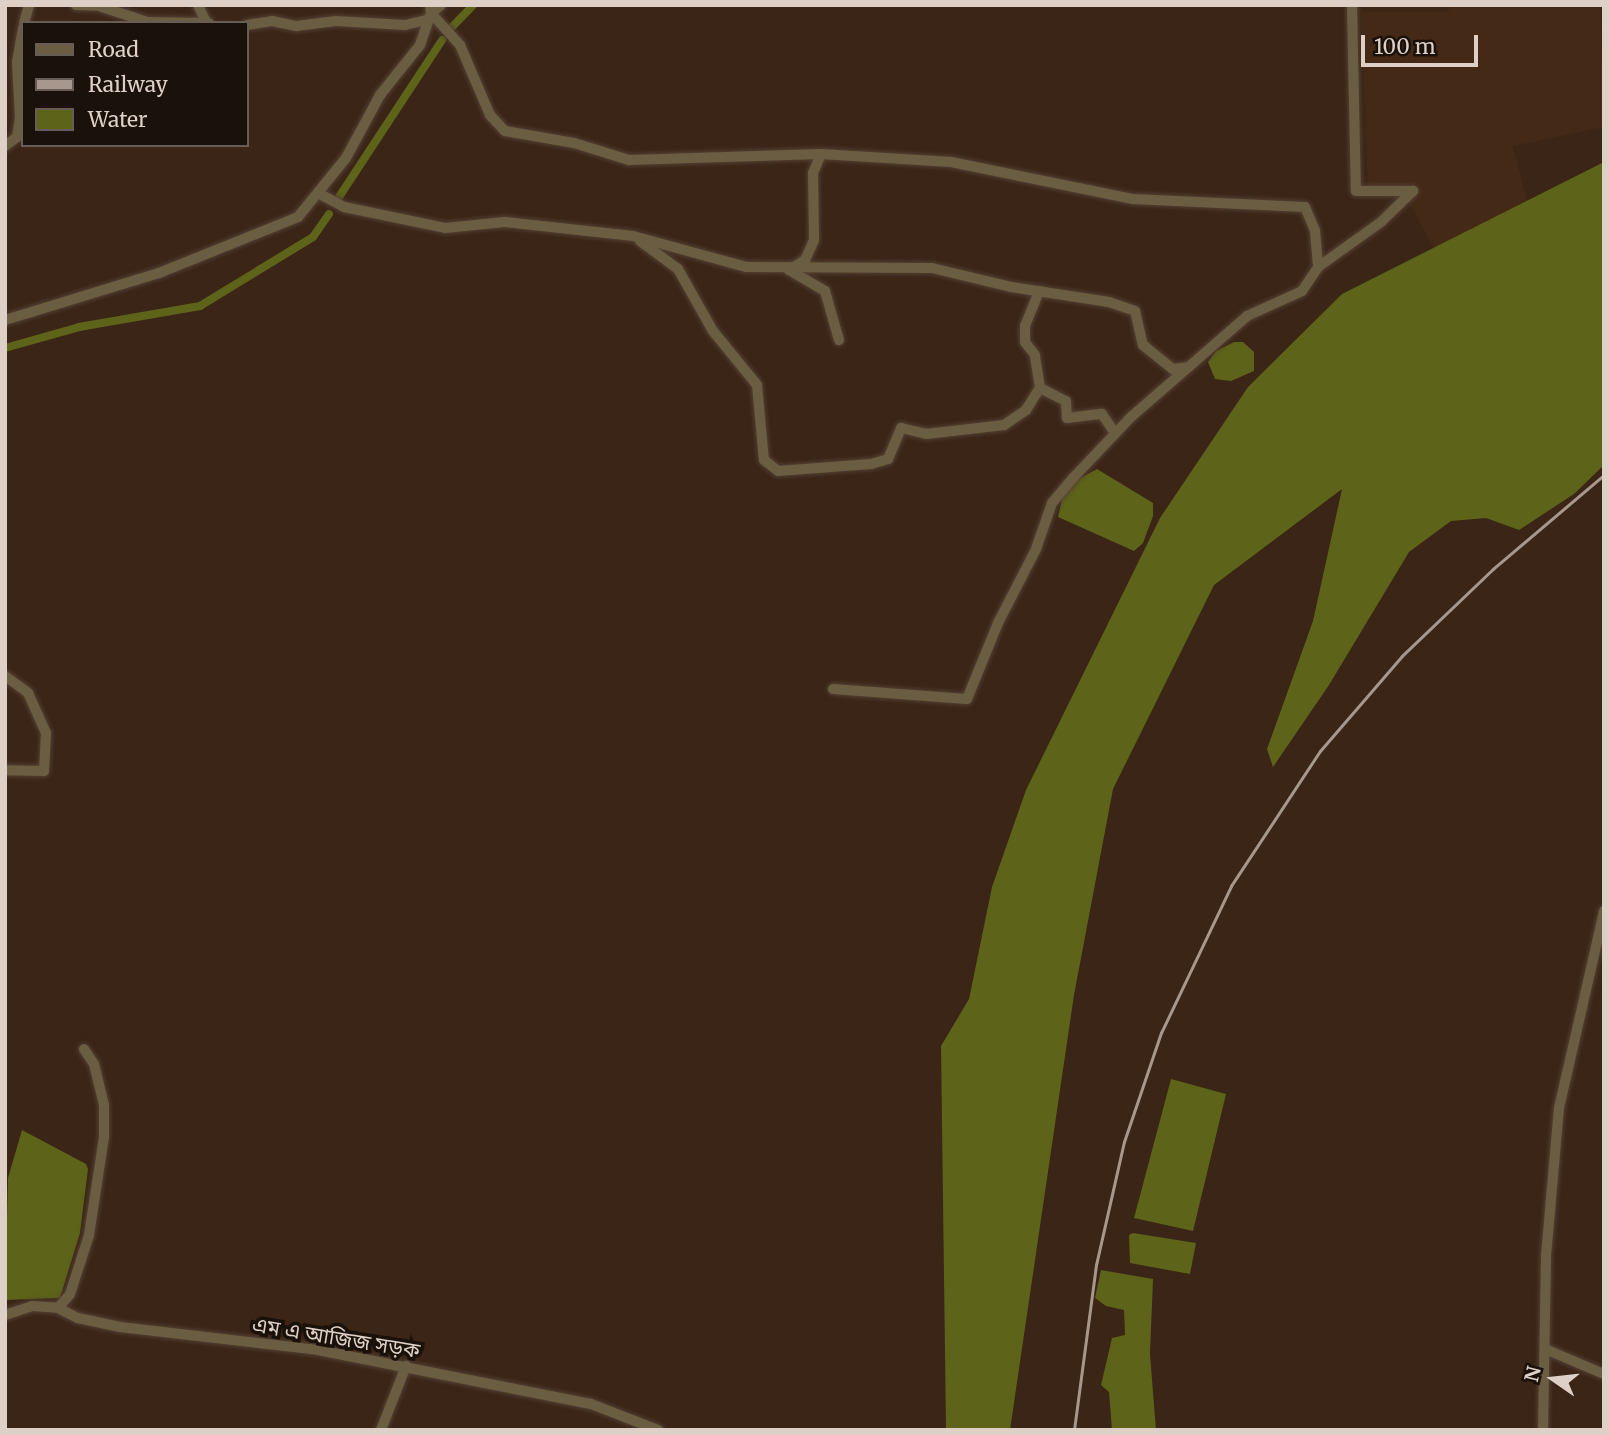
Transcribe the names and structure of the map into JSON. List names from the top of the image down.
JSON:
{
  "streets": {
    "street": ["এম এ আজিজ সড়ক"]
  },
  "legend": ["Road", "Railway", "Water"],
  "scale_bar": "100 m",
  "north": "left"
}
